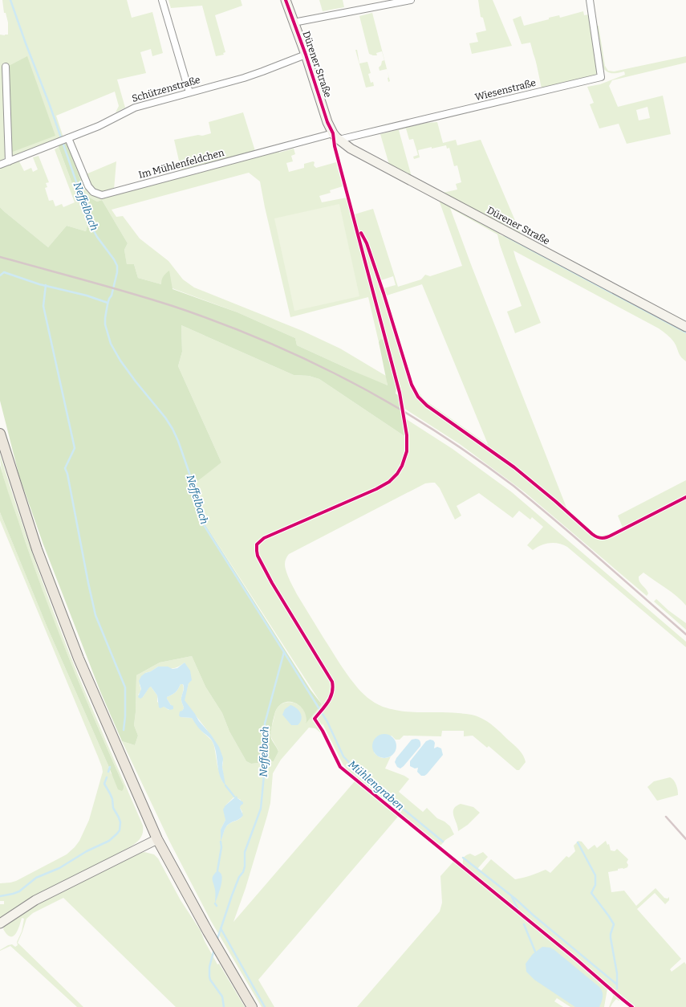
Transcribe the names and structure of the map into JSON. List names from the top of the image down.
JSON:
{
  "streets": {
    "street": [
      "Dürener Straße",
      "Schützenstraße",
      "Wiesenstraße",
      "Im Mühlenfeldchen"
    ]
  },
  "crossings": [
    ["Dürener Straße", "Schützenstraße"],
    ["Dürener Straße", "Wiesenstraße"],
    ["Dürener Straße", "Im Mühlenfeldchen"],
    ["Schützenstraße", "Im Mühlenfeldchen"],
    ["Wiesenstraße", "Im Mühlenfeldchen"]
  ],
  "water": ["Neffelbach", "Mühlengraben"]
}
